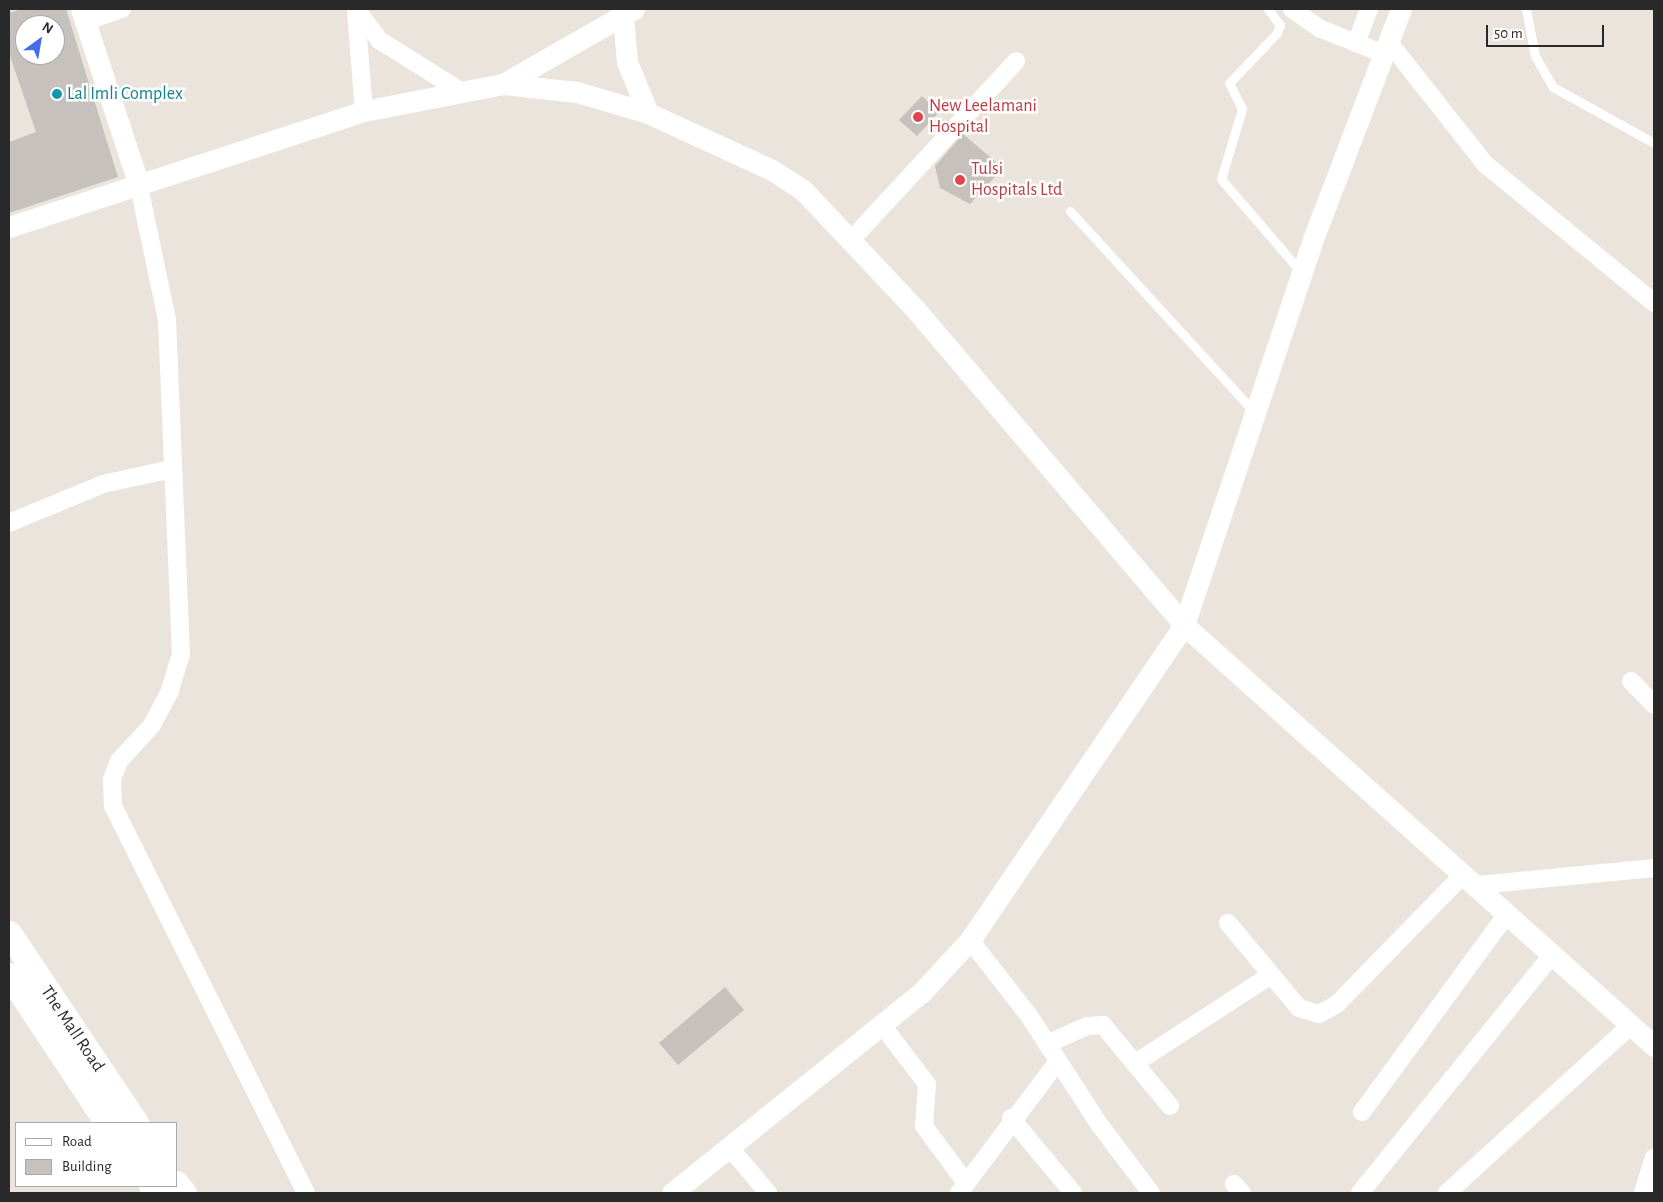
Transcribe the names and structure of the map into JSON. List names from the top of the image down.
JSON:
{
  "streets": {
    "main road": ["The Mall Road"]
  },
  "places": ["Lal Imli Complex", "New Leelamani Hospital", "Tulsi Hospitals Ltd"],
  "legend": ["Road", "Building"],
  "scale_bar": "50 m",
  "north": "top right"
}
